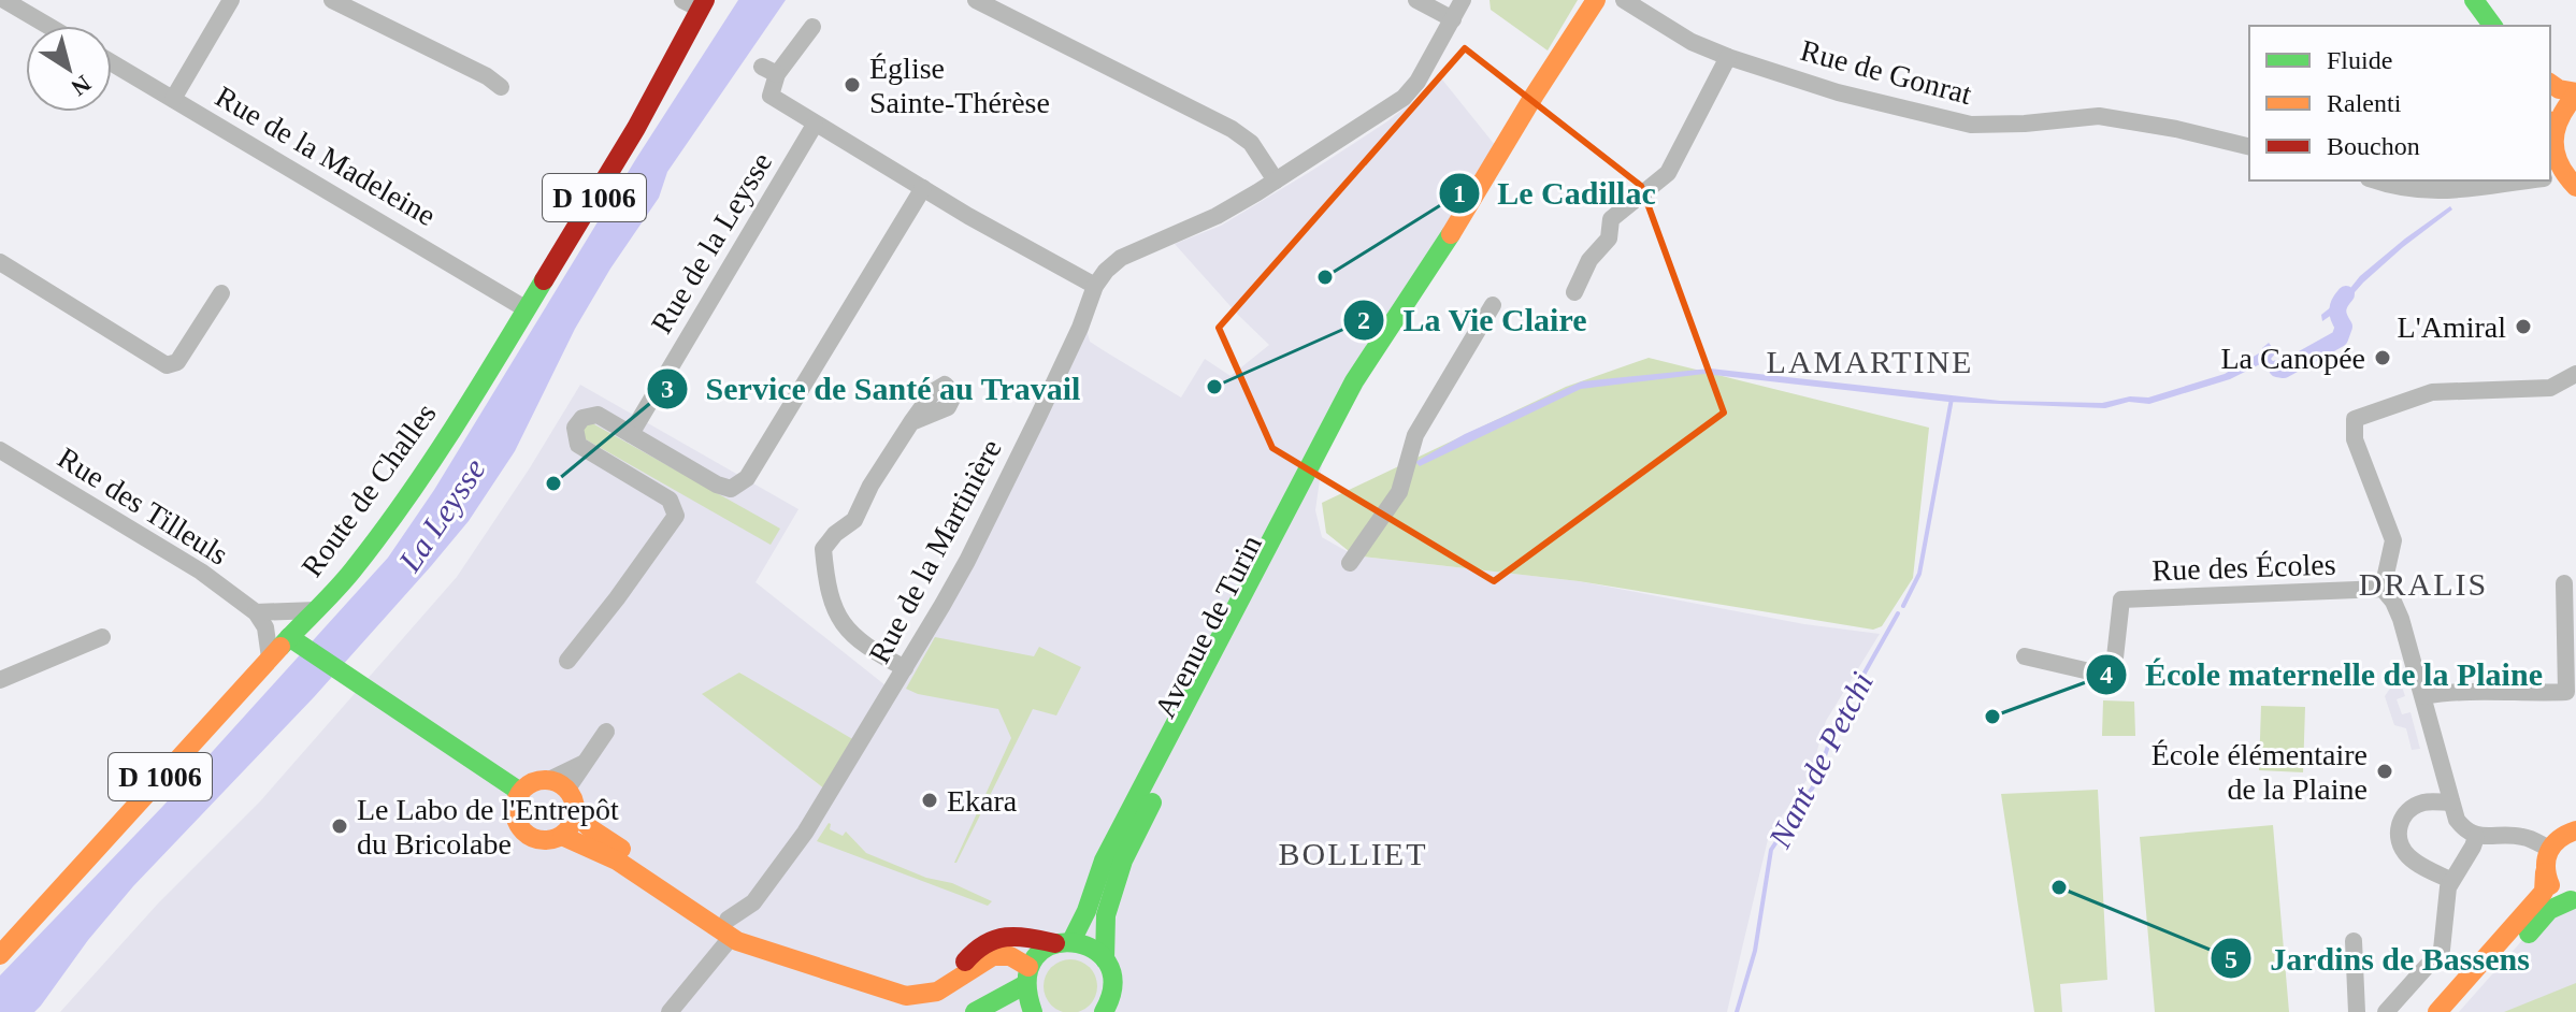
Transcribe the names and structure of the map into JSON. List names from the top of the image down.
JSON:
{
  "streets": {
    "main road": ["D 1006", "Route de Challes", "Avenue de Turin"],
    "street": [
      "Rue de Gonrat",
      "Rue de la Madeleine",
      "Rue de la Leysse",
      "Rue des Tilleuls",
      "Rue de la Martinière",
      "Rue des Écoles"
    ]
  },
  "crossings": [
    ["Rue de la Madeleine", "Route de Challes"]
  ],
  "districts": ["LAMARTINE", "DRALIS", "BOLLIET"],
  "water": ["La Leysse", "Nant de Petchi"],
  "places": [
    "Église Sainte-Thérèse",
    "Le Cadillac",
    "L'Amiral",
    "La Canopée",
    "La Vie Claire",
    "Service de Santé au Travail",
    "École maternelle de la Plaine",
    "École élémentaire de la Plaine",
    "Ekara",
    "Le Labo de l'Entrepôt du Bricolabe",
    "Jardins de Bassens"
  ],
  "legend": ["Fluide", "Ralenti", "Bouchon"],
  "north": "bottom right"
}
